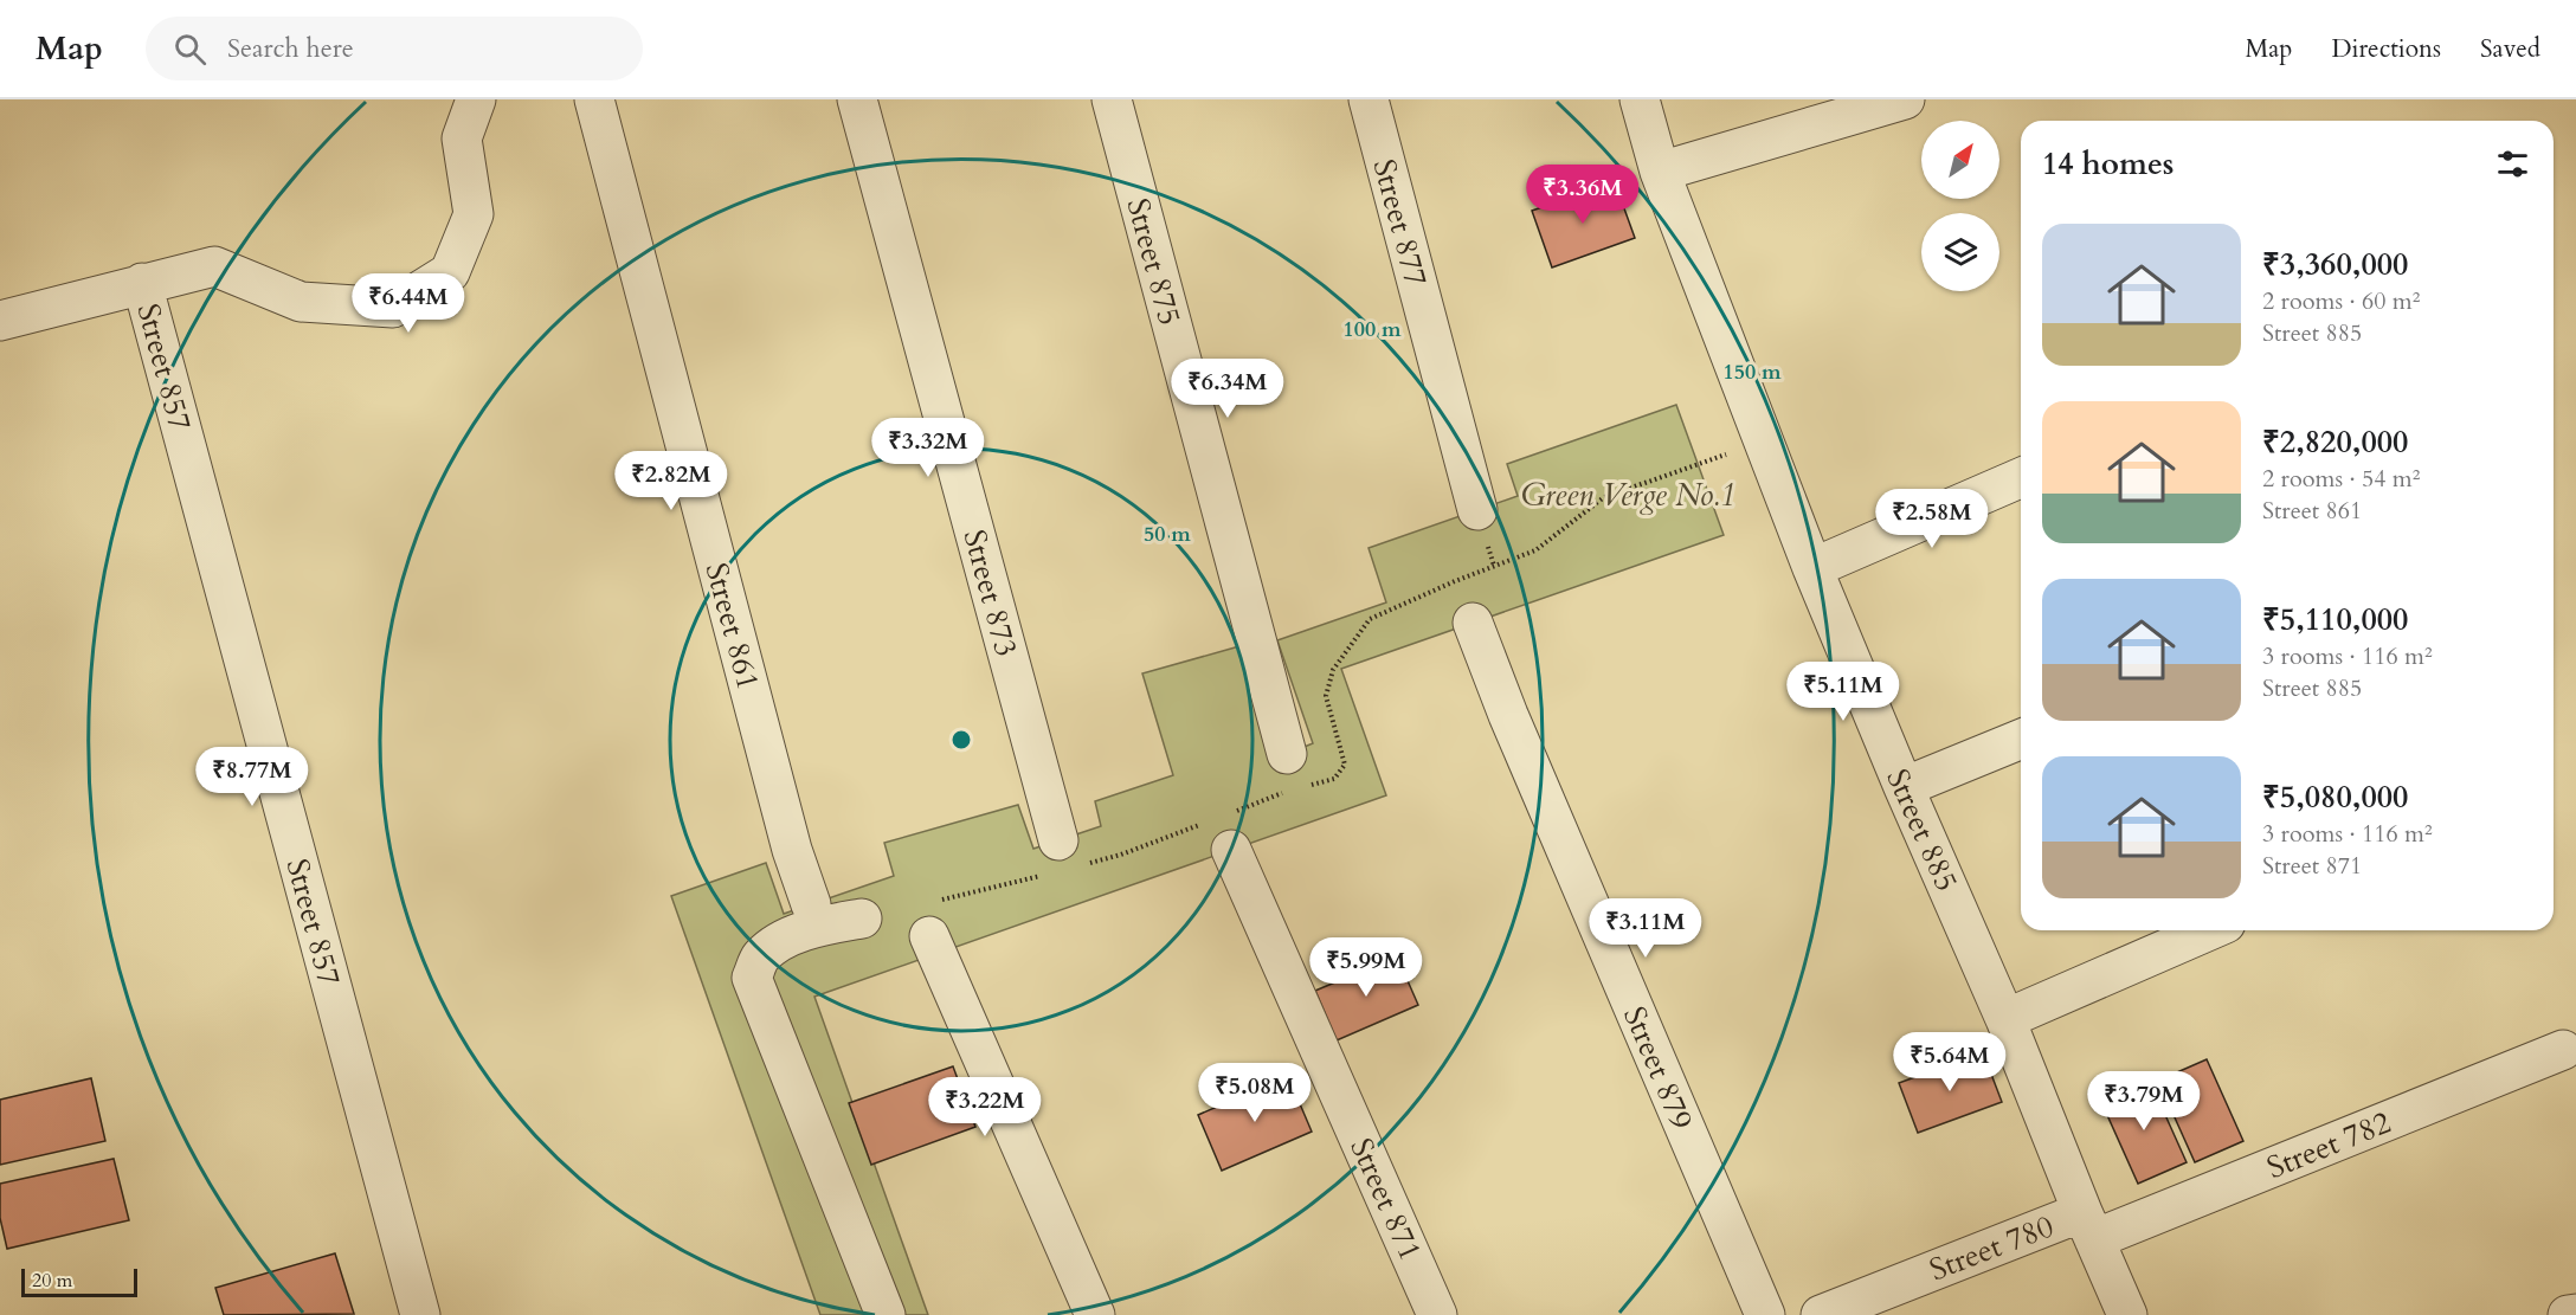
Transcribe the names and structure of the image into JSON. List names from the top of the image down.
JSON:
{
  "streets": {
    "street": [
      "Street 877",
      "Street 875",
      "Street 857",
      "Street 873",
      "Street 861",
      "Street 885",
      "Street 879",
      "Street 782",
      "Street 871",
      "Street 780"
    ]
  },
  "crossings": [
    ["Street 885", "Street 782"],
    ["Street 885", "Street 780"],
    ["Street 782", "Street 780"]
  ],
  "parks": ["Green Verge No.1"],
  "scale_bar": "20 m",
  "north": "top right",
  "page": {
    "header": "Map",
    "search": "Search here",
    "nav": ["Map", "Directions", "Saved"],
    "heading": "14 homes",
    "price": [
      "₹3.36M",
      "₹6.44M",
      "₹6.34M",
      "₹3.32M",
      "₹2.82M",
      "₹2.58M",
      "₹5.11M",
      "₹8.77M",
      "₹3.11M",
      "₹5.99M",
      "₹5.64M",
      "₹5.08M",
      "₹3.79M",
      "₹3.22M"
    ],
    "list": [
      {
        "name": "₹3,360,000",
        "note": "2 rooms · 60 m² · Street 885"
      },
      {
        "name": "₹2,820,000",
        "note": "2 rooms · 54 m² · Street 861"
      },
      {
        "name": "₹5,110,000",
        "note": "3 rooms · 116 m² · Street 885"
      },
      {
        "name": "₹5,080,000",
        "note": "3 rooms · 116 m² · Street 871"
      }
    ],
    "scale": "20 m"
  },
  "rings": ["100 m", "150 m", "50 m"]
}
